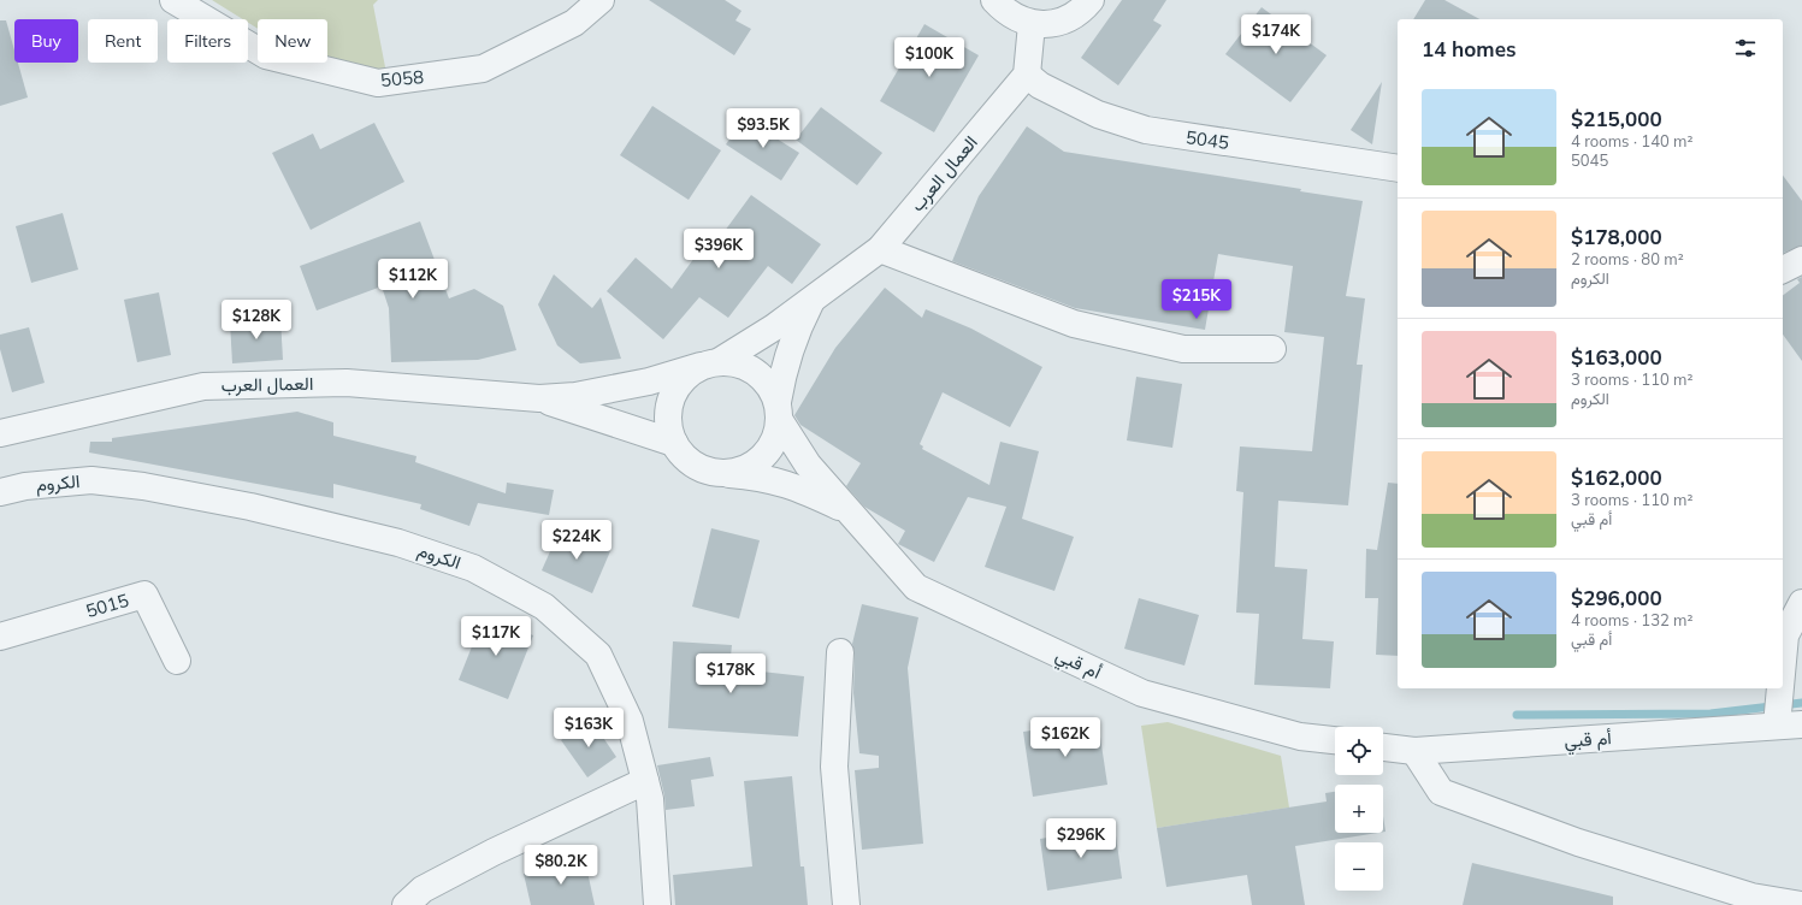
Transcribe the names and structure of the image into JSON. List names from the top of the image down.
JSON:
{
  "streets": {
    "street": [
      "5058",
      "5045",
      "العمال العرب",
      "الكروم",
      "5015",
      "أم قبي"
    ]
  },
  "crossings": [
    ["5045", "العمال العرب"],
    ["العمال العرب", "أم قبي"]
  ],
  "page": {
    "price": [
      "$174K",
      "$100K",
      "$93.5K",
      "$396K",
      "$112K",
      "$215K",
      "$128K",
      "$224K",
      "$117K",
      "$178K",
      "$163K",
      "$162K",
      "$296K",
      "$80.2K"
    ],
    "chip": [
      "Buy",
      "Rent",
      "Filters",
      "New"
    ],
    "heading": "14 homes",
    "list": [
      {
        "name": "$215,000",
        "note": "4 rooms · 140 m² · 5045"
      },
      {
        "name": "$178,000",
        "note": "2 rooms · 80 m² · الكروم"
      },
      {
        "name": "$163,000",
        "note": "3 rooms · 110 m² · الكروم"
      },
      {
        "name": "$162,000",
        "note": "3 rooms · 110 m² · أم قبي"
      },
      {
        "name": "$296,000",
        "note": "4 rooms · 132 m² · أم قبي"
      }
    ],
    "map_buttons": ["+", "−"]
  }
}
